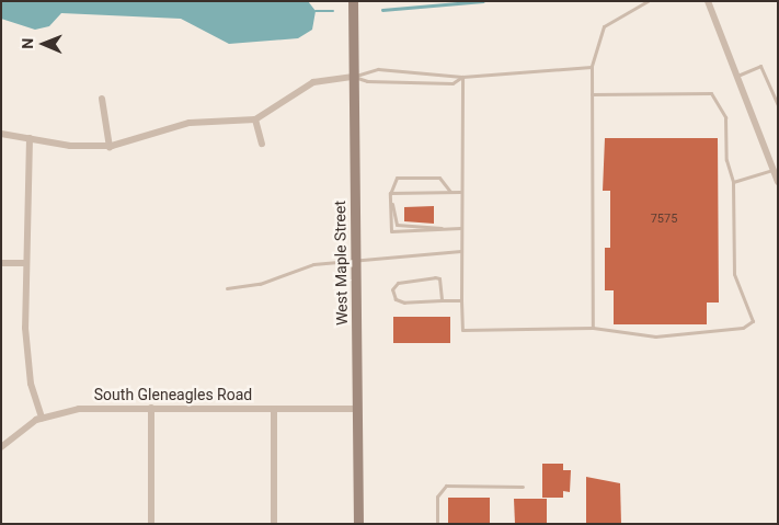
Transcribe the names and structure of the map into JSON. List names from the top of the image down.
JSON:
{
  "streets": {
    "main road": ["West Maple Street"],
    "street": ["South Gleneagles Road"]
  },
  "crossings": [
    ["West Maple Street", "South Gleneagles Road"]
  ],
  "house_numbers": ["7575"],
  "north": "left"
}
